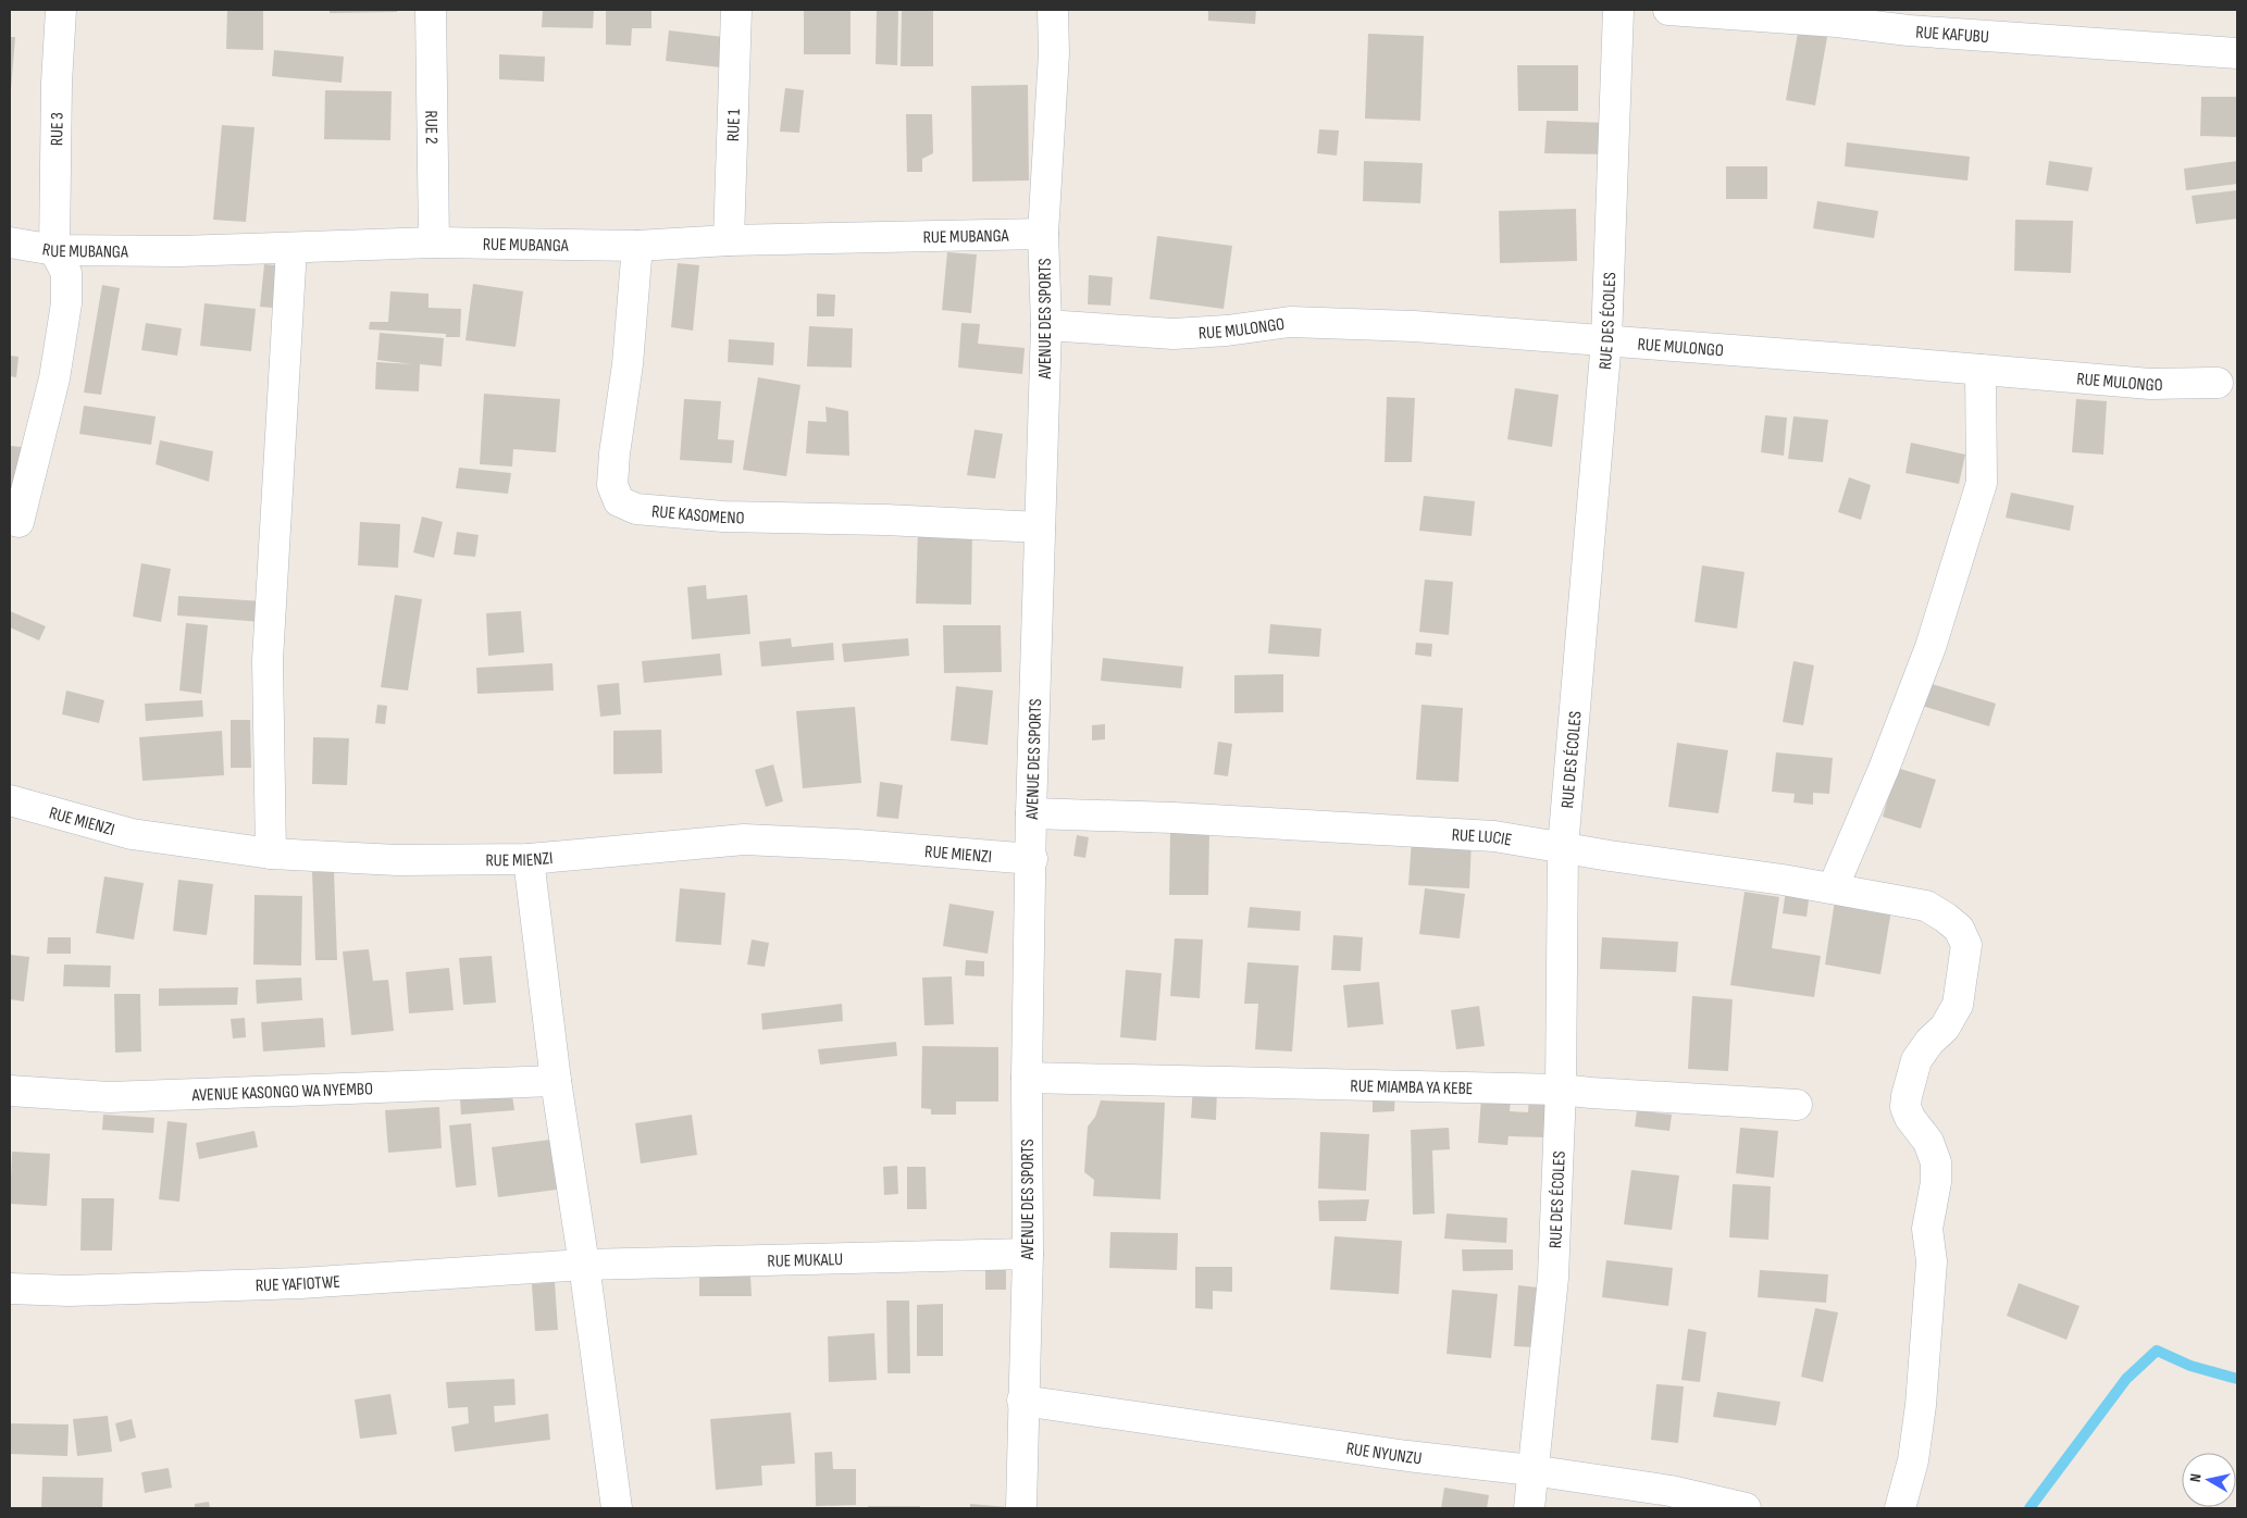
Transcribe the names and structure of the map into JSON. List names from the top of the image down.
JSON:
{
  "streets": {
    "street": [
      "RUE KAFUBU",
      "RUE 1",
      "RUE 2",
      "RUE 3",
      "RUE MUBANGA",
      "AVENUE DES SPORTS",
      "RUE DES ÉCOLES",
      "RUE MULONGO",
      "RUE KASOMENO",
      "RUE MIENZI",
      "RUE LUCIE",
      "RUE MIAMBA YA KEBE",
      "AVENUE KASONGO WA NYEMBO",
      "RUE MUKALU",
      "RUE YAFIOTWE",
      "RUE NYUNZU"
    ]
  },
  "crossings": [
    ["RUE 1", "RUE MUBANGA"],
    ["RUE 2", "RUE MUBANGA"],
    ["RUE 3", "RUE MUBANGA"],
    ["RUE MUBANGA", "AVENUE DES SPORTS"],
    ["RUE MUBANGA", "RUE KASOMENO"],
    ["AVENUE DES SPORTS", "RUE MULONGO"],
    ["AVENUE DES SPORTS", "RUE KASOMENO"],
    ["AVENUE DES SPORTS", "RUE MIENZI"],
    ["AVENUE DES SPORTS", "RUE LUCIE"],
    ["AVENUE DES SPORTS", "RUE MIAMBA YA KEBE"],
    ["AVENUE DES SPORTS", "RUE MUKALU"],
    ["AVENUE DES SPORTS", "RUE NYUNZU"],
    ["RUE DES ÉCOLES", "RUE MULONGO"],
    ["RUE DES ÉCOLES", "RUE LUCIE"],
    ["RUE DES ÉCOLES", "RUE MIAMBA YA KEBE"],
    ["RUE DES ÉCOLES", "RUE NYUNZU"],
    ["RUE MUKALU", "RUE YAFIOTWE"]
  ],
  "north": "left"
}
